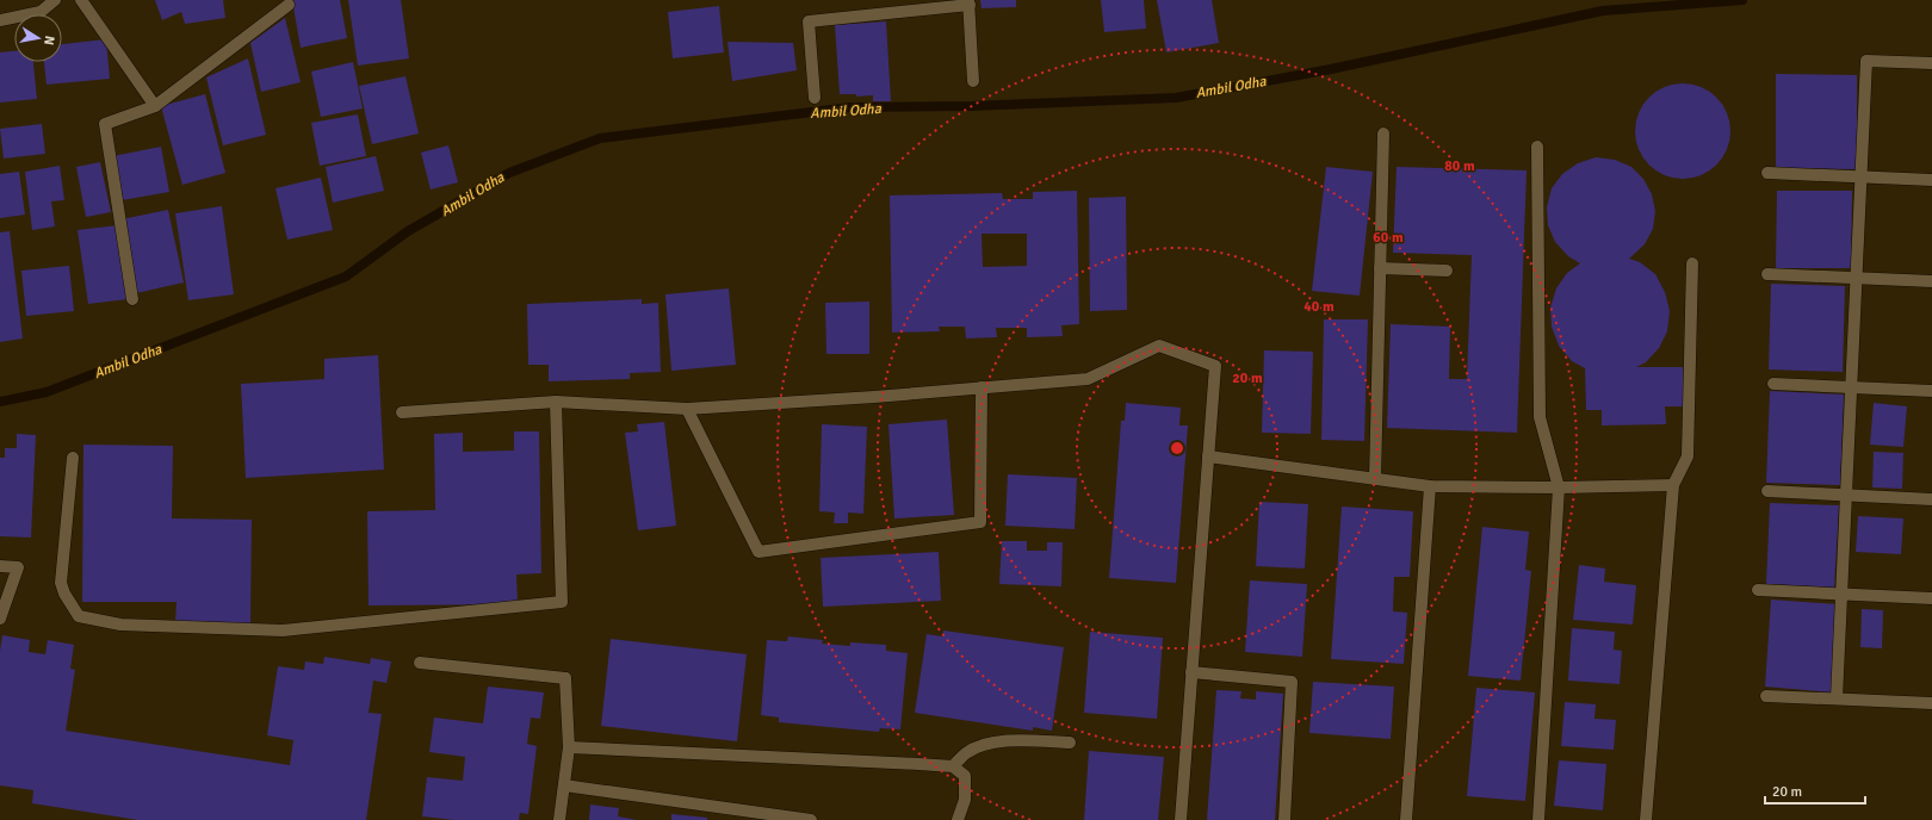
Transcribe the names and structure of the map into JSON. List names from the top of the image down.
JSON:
{
  "water": ["Ambil Odha"],
  "scale_bar": "20 m",
  "north": "right",
  "rings": [
    "80 m",
    "60 m",
    "40 m",
    "20 m"
  ]
}
